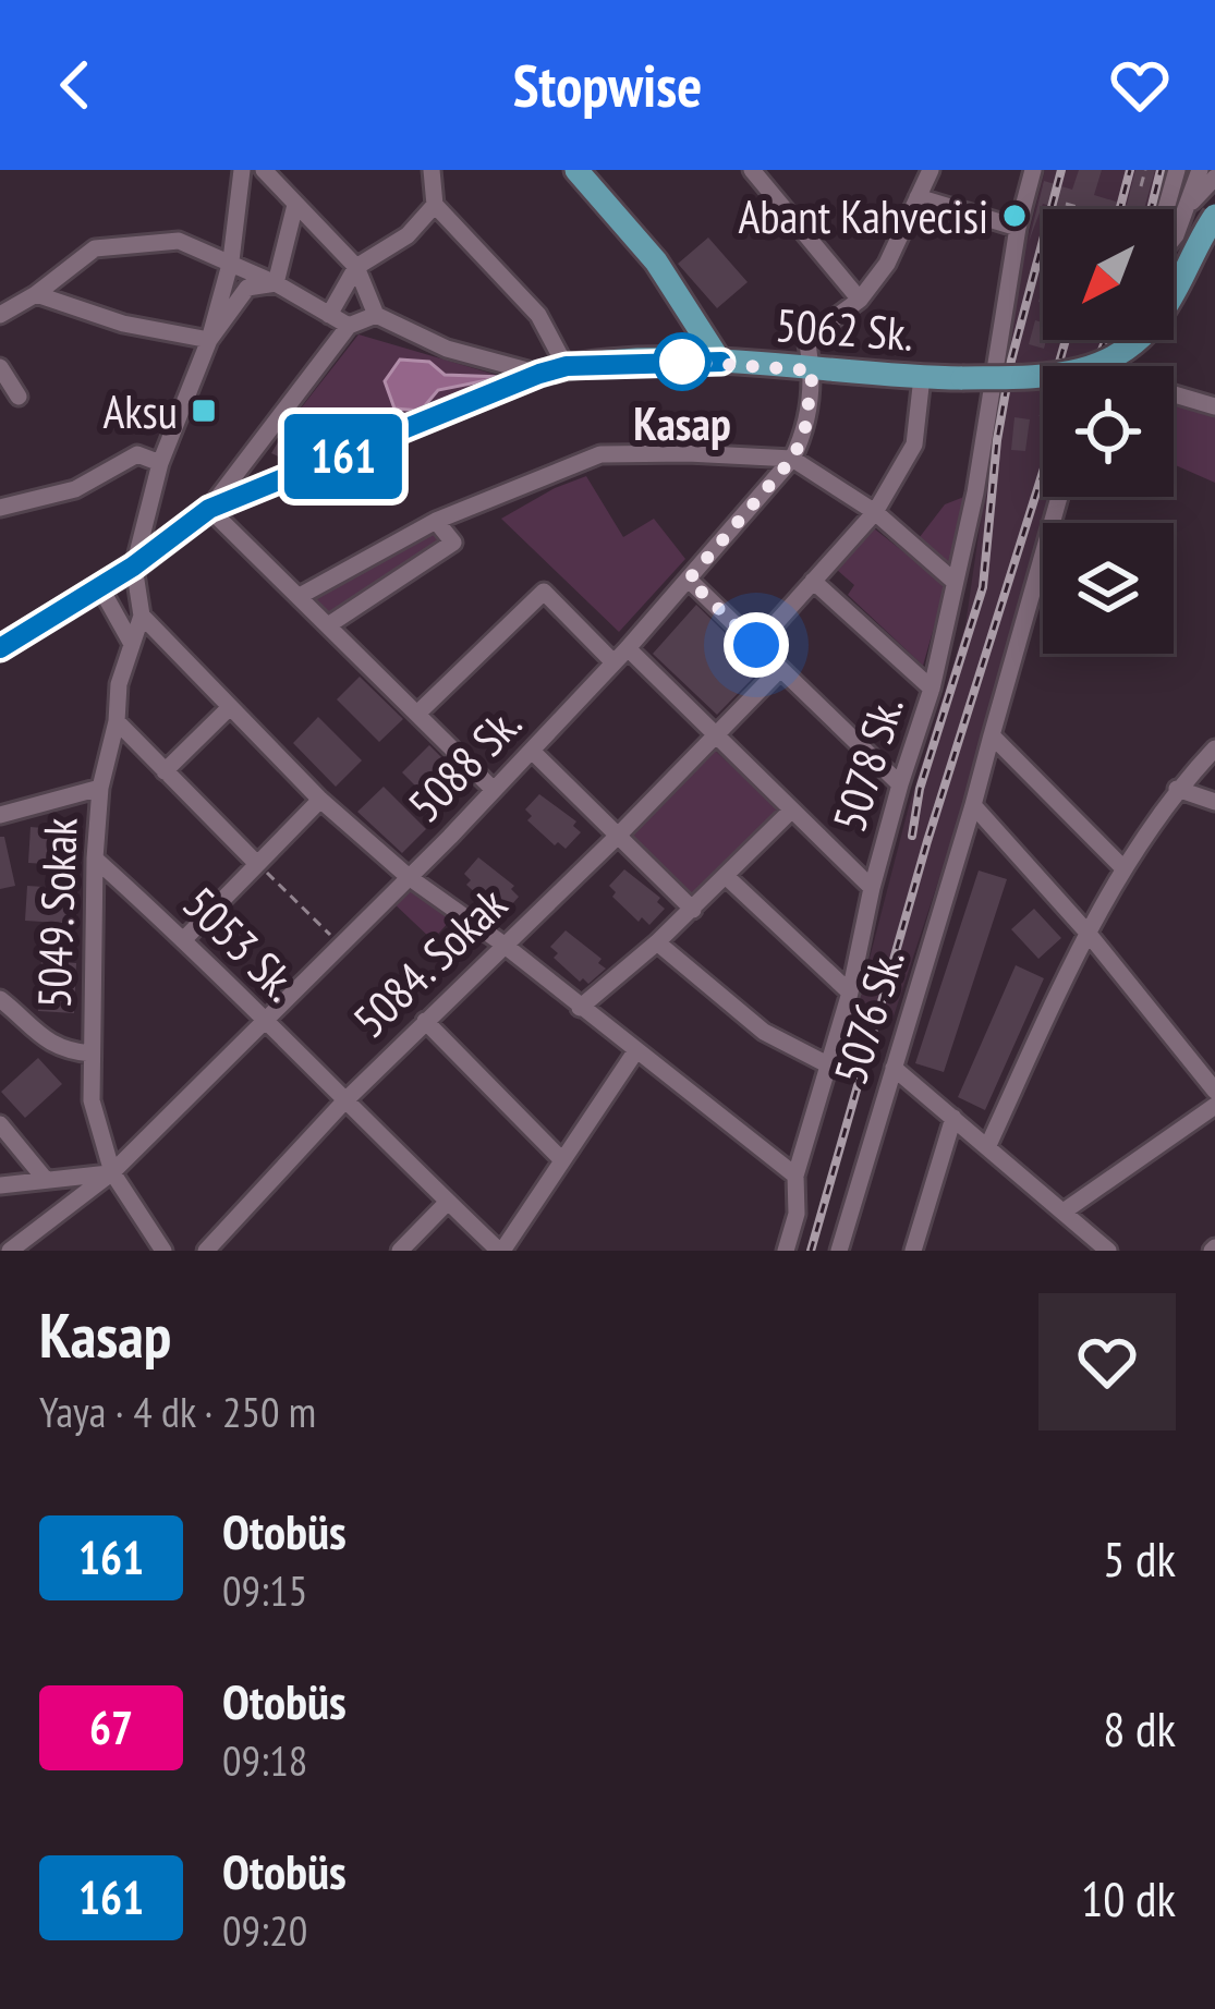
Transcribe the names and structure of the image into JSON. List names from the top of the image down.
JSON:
{
  "streets": {
    "main road": ["5062 Sk."],
    "street": [
      "5088 Sk.",
      "5078 Sk.",
      "5049. Sokak",
      "5053 Sk.",
      "5084. Sokak",
      "5076 Sk."
    ]
  },
  "crossings": [
    ["5062 Sk.", "5088 Sk."],
    ["5062 Sk.", "5049. Sokak"],
    ["5088 Sk.", "5049. Sokak"],
    ["5088 Sk.", "5053 Sk."],
    ["5049. Sokak", "5053 Sk."],
    ["5053 Sk.", "5084. Sokak"]
  ],
  "places": {
    "other": ["Abant Kahvecisi", "Kasap"],
    "transit": ["Aksu"]
  },
  "lines": ["bus line 161"],
  "north": "bottom left",
  "page": {
    "header": "Stopwise",
    "on_map": "161",
    "heading": ["Kasap", "Yaya · 4 dk · 250 m"],
    "list": [
      {
        "mark": "161",
        "name": "Otobüs",
        "note": "09:15",
        "value": "5 dk"
      },
      {
        "mark": "67",
        "name": "Otobüs",
        "note": "09:18",
        "value": "8 dk"
      },
      {
        "mark": "161",
        "name": "Otobüs",
        "note": "09:20",
        "value": "10 dk"
      }
    ]
  }
}
